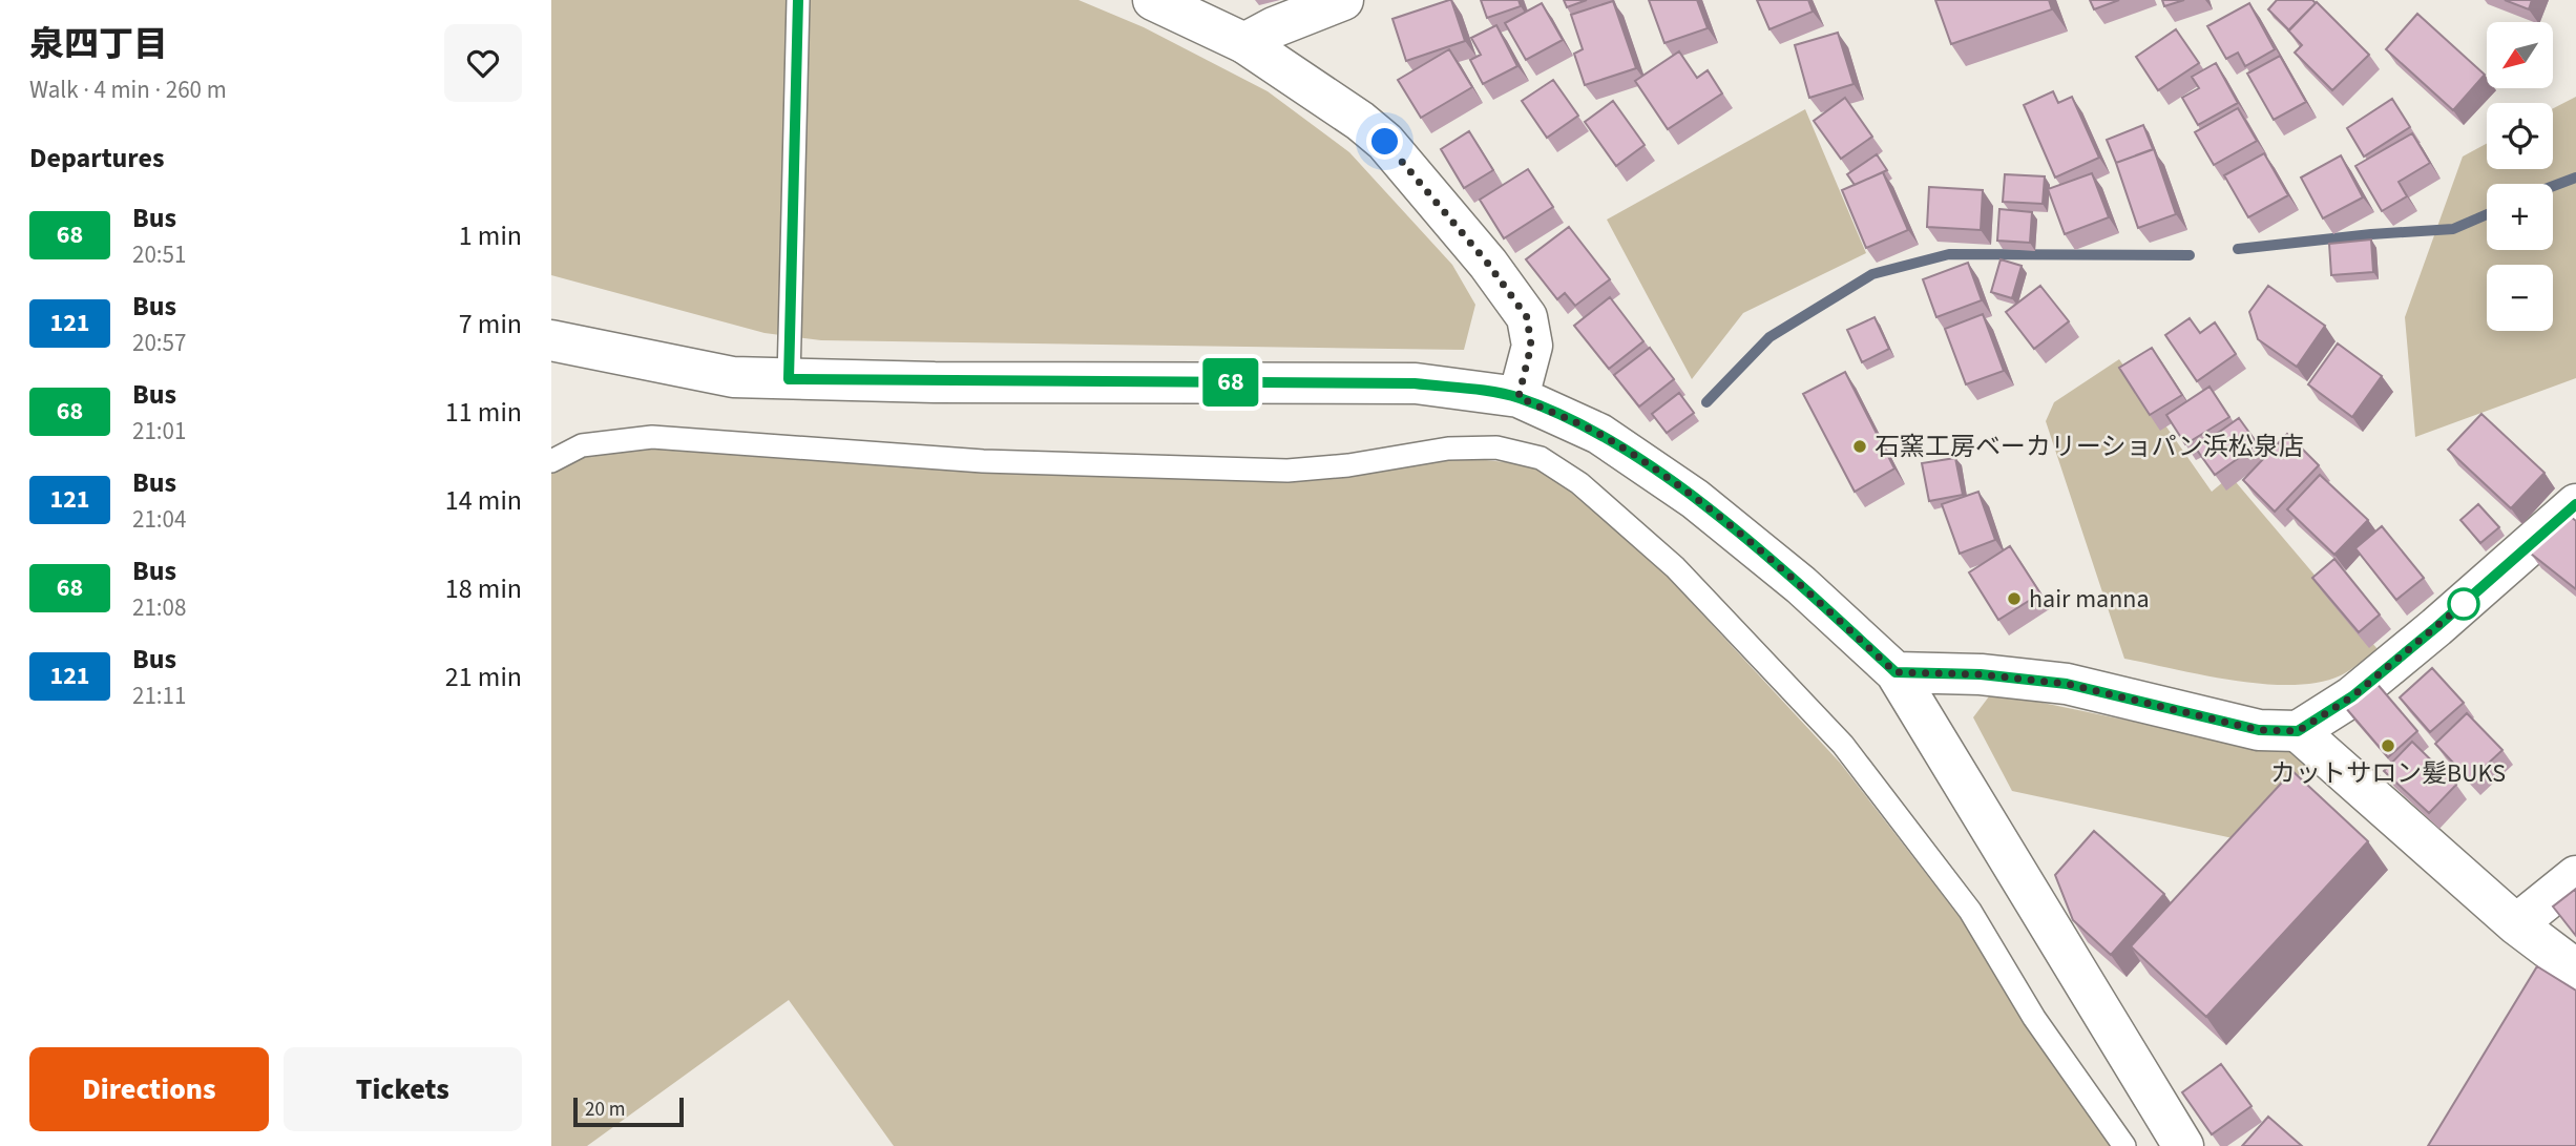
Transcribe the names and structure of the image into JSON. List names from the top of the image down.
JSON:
{
  "places": ["石窯工房ベーカリーショパン浜松泉店", "hair manna", "カットサロン髪BUKS"],
  "lines": ["bus line 68"],
  "scale_bar": "20 m",
  "north": "bottom left",
  "page": {
    "heading": [
      ["泉四丁目", "Walk · 4 min · 260 m"],
      "Departures"
    ],
    "on_map": "68",
    "map_buttons": ["+", "−"],
    "list": [
      {
        "mark": "68",
        "name": "Bus",
        "note": "20:51",
        "value": "1 min"
      },
      {
        "mark": "121",
        "name": "Bus",
        "note": "20:57",
        "value": "7 min"
      },
      {
        "mark": "68",
        "name": "Bus",
        "note": "21:01",
        "value": "11 min"
      },
      {
        "mark": "121",
        "name": "Bus",
        "note": "21:04",
        "value": "14 min"
      },
      {
        "mark": "68",
        "name": "Bus",
        "note": "21:08",
        "value": "18 min"
      },
      {
        "mark": "121",
        "name": "Bus",
        "note": "21:11",
        "value": "21 min"
      }
    ],
    "buttons": ["Directions", "Tickets"],
    "scale": "20 m"
  }
}
